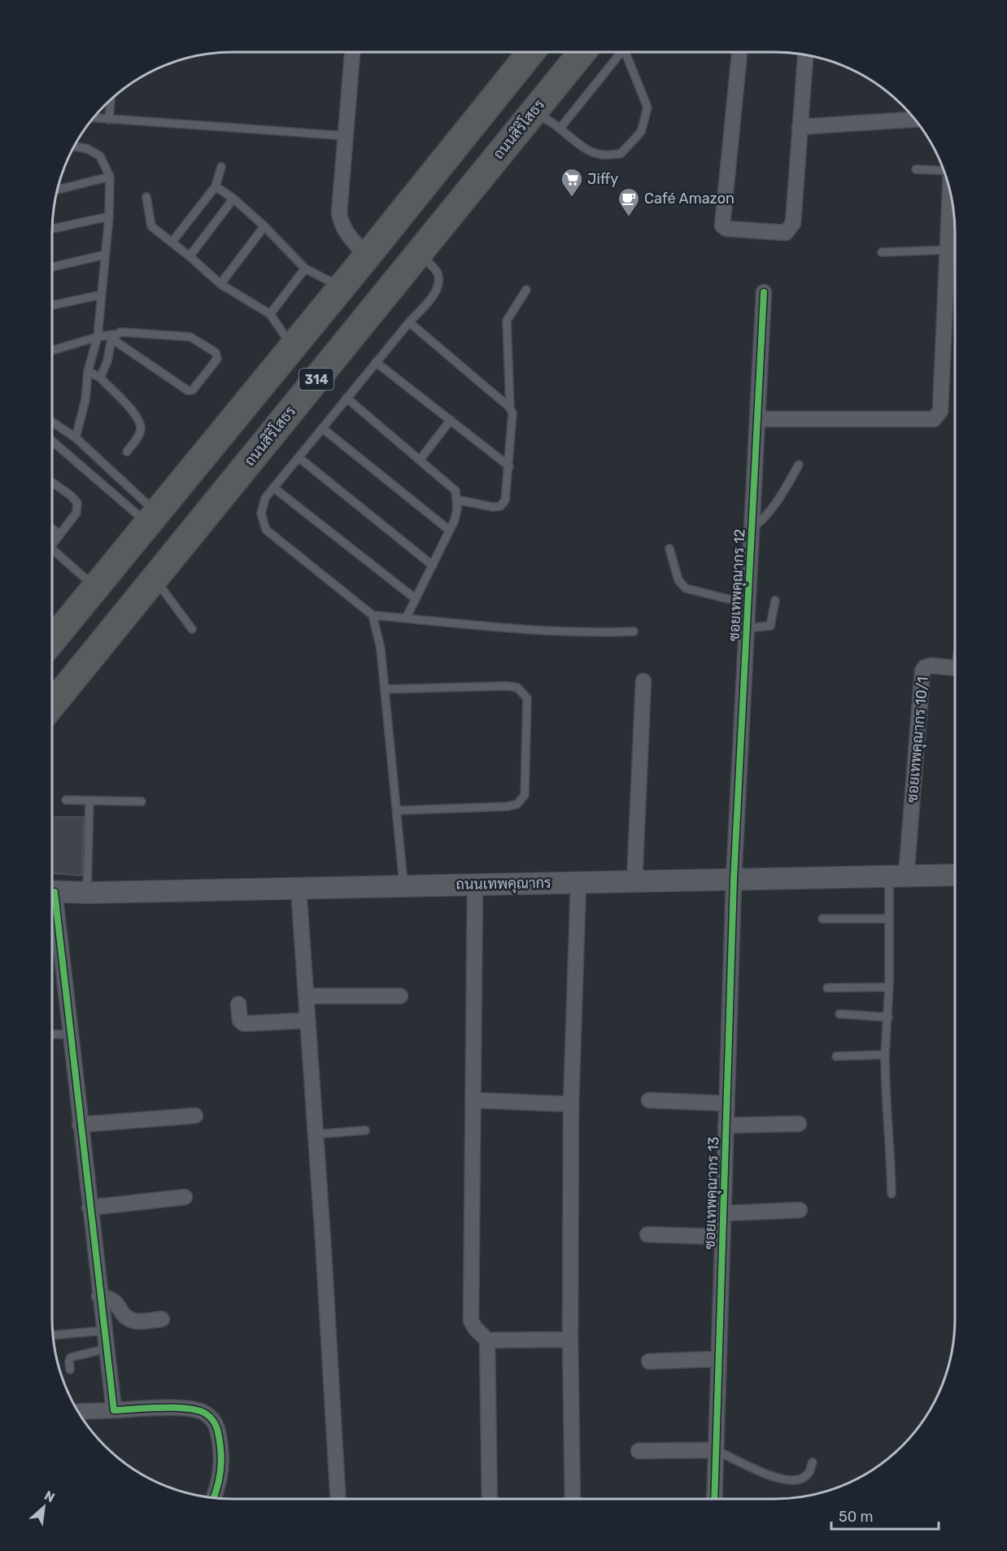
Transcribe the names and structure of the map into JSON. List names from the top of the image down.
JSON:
{
  "streets": {
    "highway": ["ถนนสิริโสธร", "314"],
    "main road": ["ถนนเทพคุณากร"],
    "street": ["ซอยเทพคุณากร 12", "ซอยเทพคุณากร 10/1", "ซอยเทพคุณากร 13"]
  },
  "crossings": [
    ["ซอยเทพคุณากร 12", "ถนนเทพคุณากร"],
    ["ซอยเทพคุณากร 12", "ซอยเทพคุณากร 13"],
    ["ซอยเทพคุณากร 10/1", "ถนนเทพคุณากร"],
    ["ถนนเทพคุณากร", "ซอยเทพคุณากร 13"]
  ],
  "places": {
    "supermarket": ["Jiffy"],
    "cafe": ["Café Amazon"]
  },
  "scale_bar": "50 m",
  "north": "top right"
}
